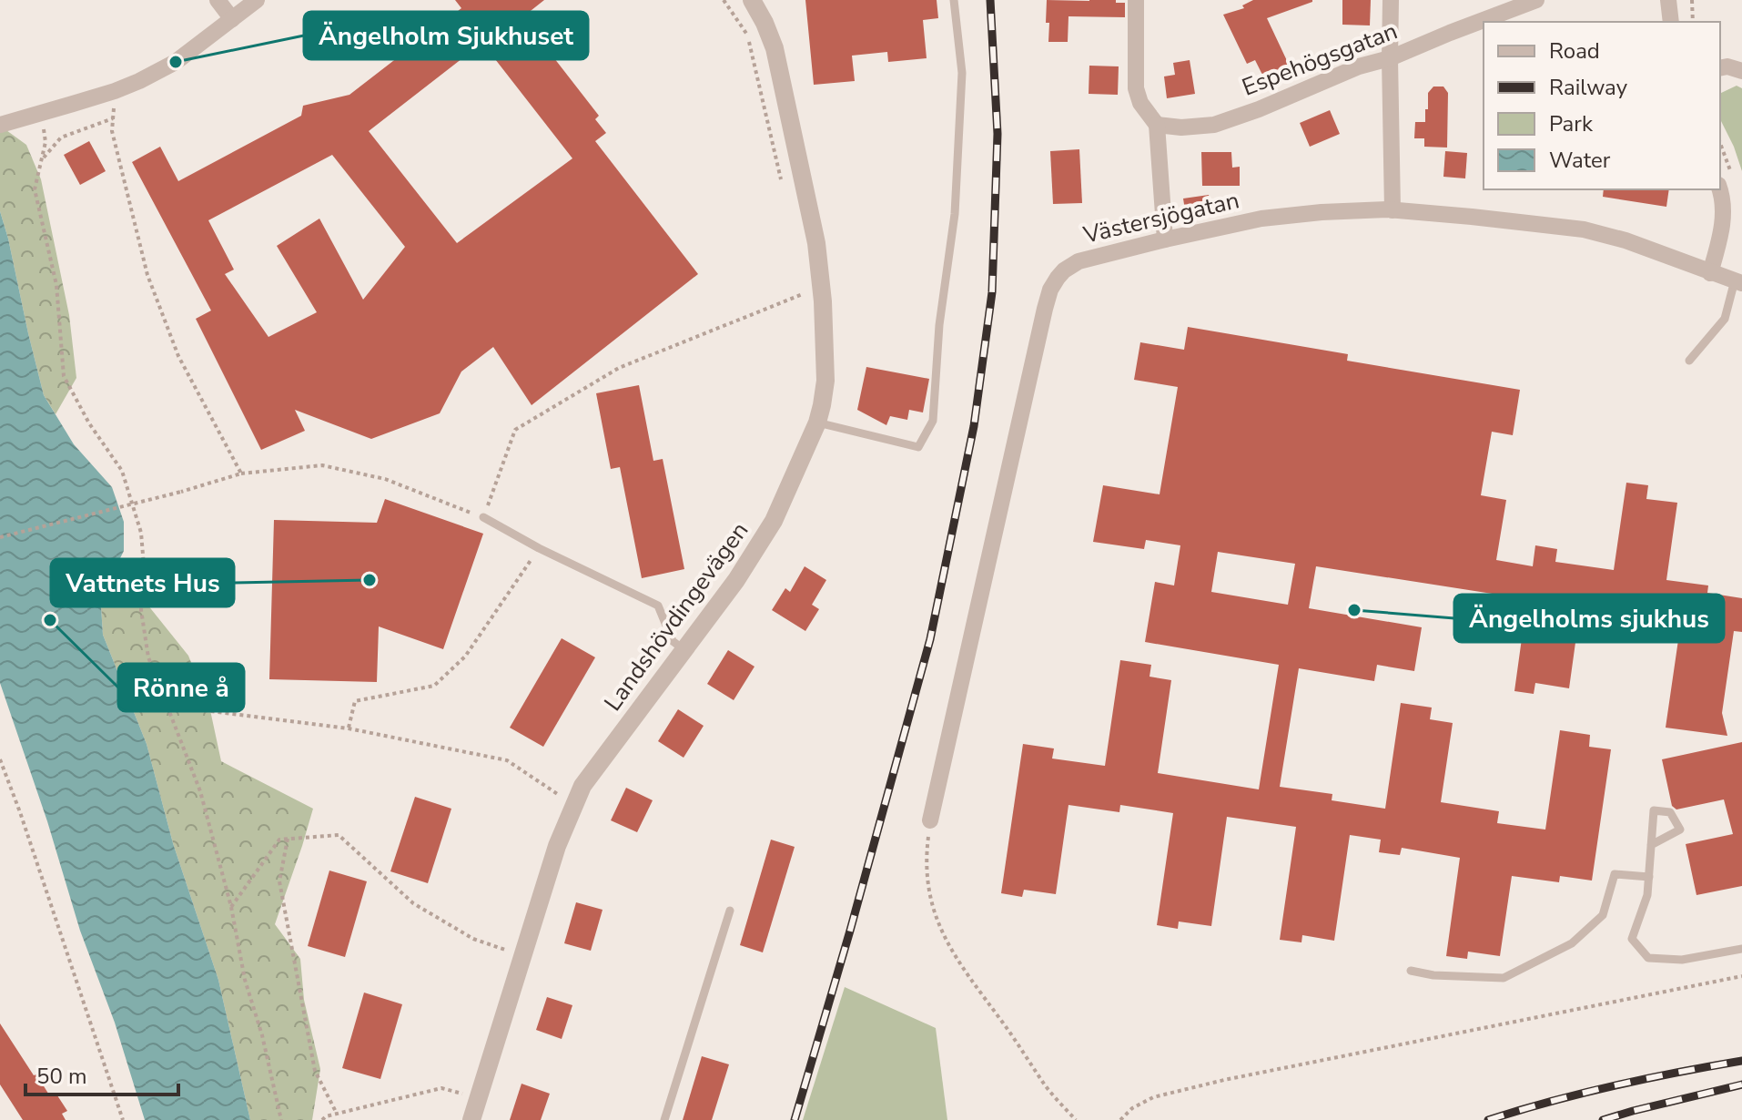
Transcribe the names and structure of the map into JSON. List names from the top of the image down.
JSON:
{
  "streets": {
    "street": ["Espehögsgatan", "Västersjögatan", "Landshövdingevägen"]
  },
  "places": [
    "Ängelholm Sjukhuset",
    "Vattnets Hus",
    "Ängelholms sjukhus",
    "Rönne å"
  ],
  "legend": [
    "Road",
    "Railway",
    "Park",
    "Water"
  ],
  "scale_bar": "50 m"
}
